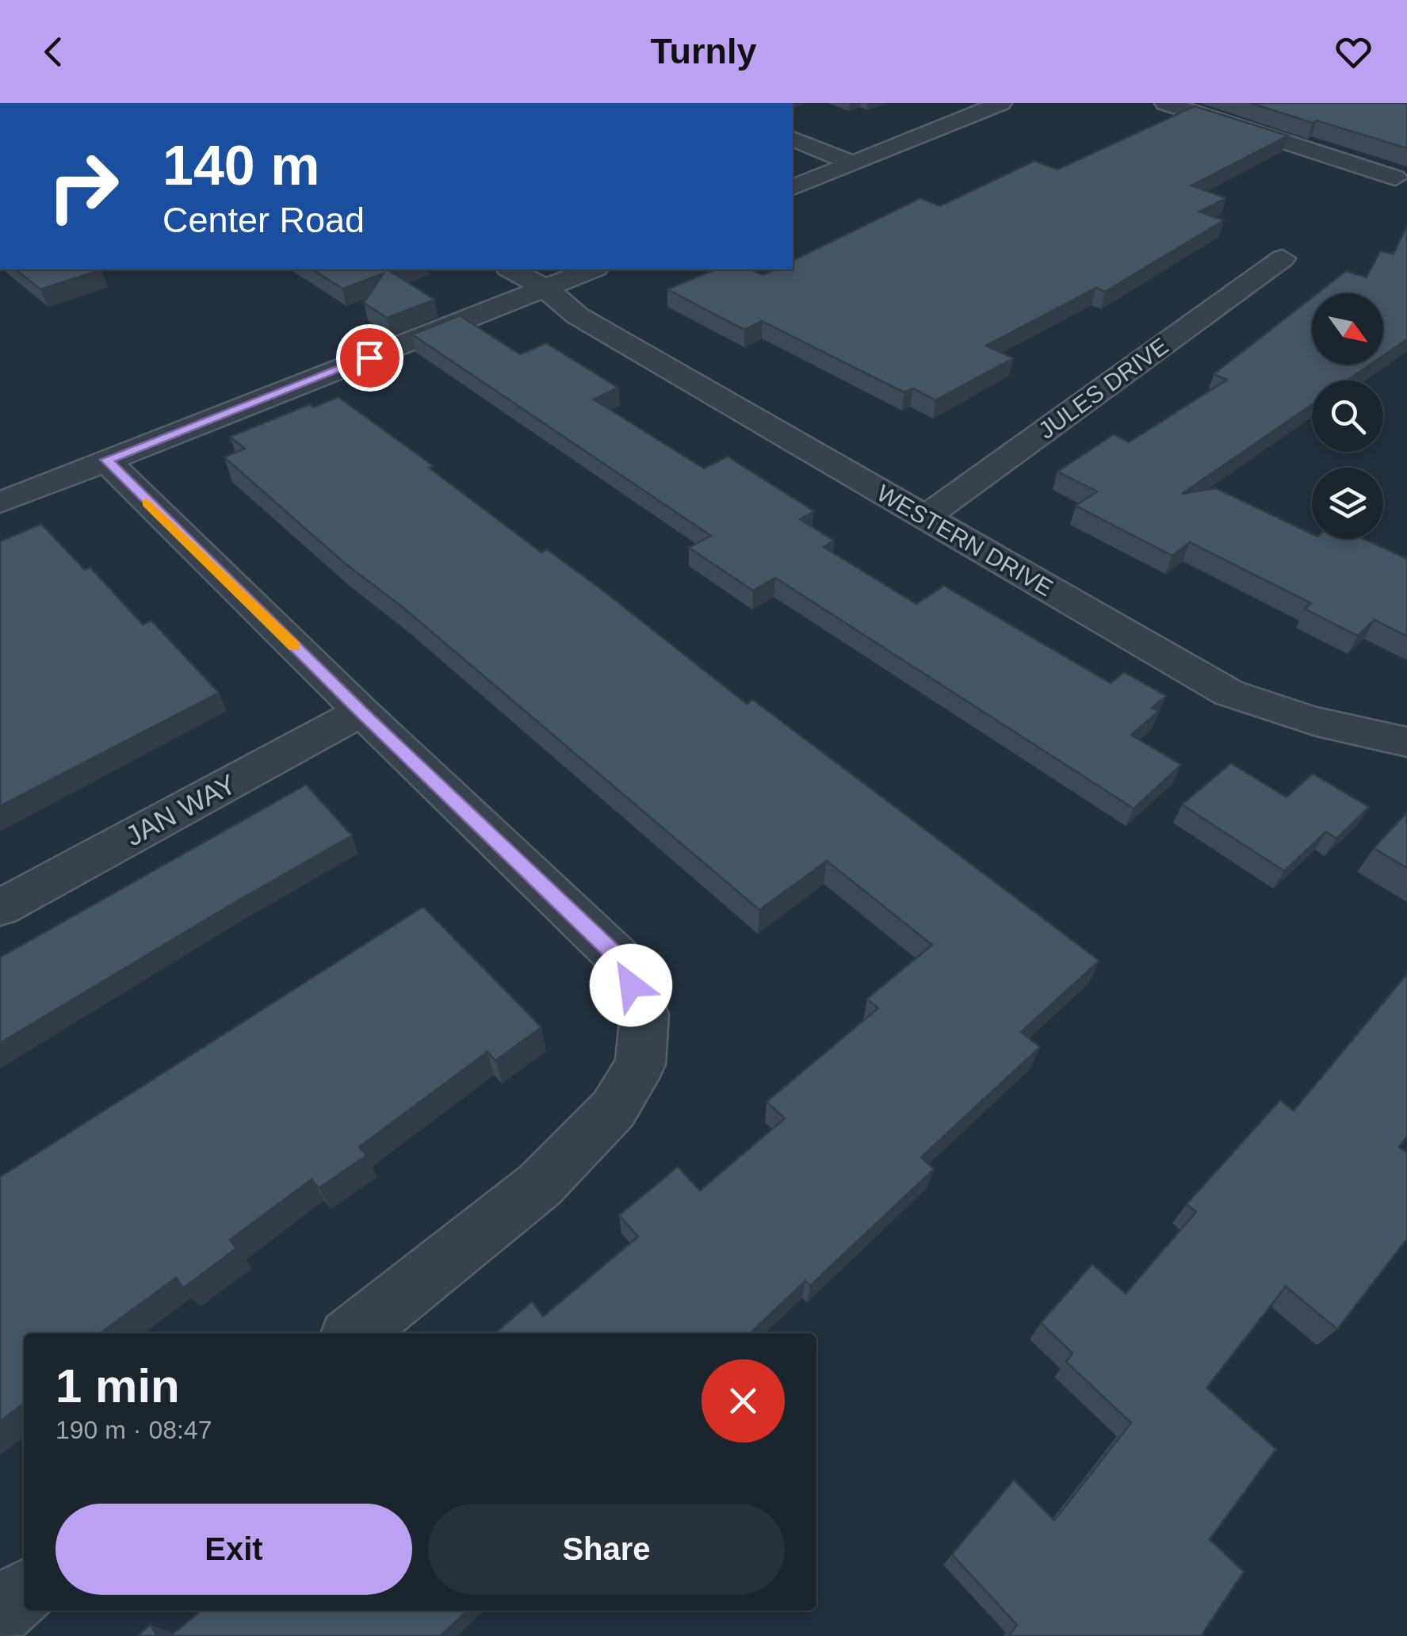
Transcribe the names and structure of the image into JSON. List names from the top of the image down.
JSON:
{
  "streets": {
    "street": ["JULES DRIVE", "WESTERN DRIVE", "JAN WAY"]
  },
  "crossings": [
    ["JULES DRIVE", "WESTERN DRIVE"]
  ],
  "north": "bottom right",
  "page": {
    "header": "Turnly",
    "turn": ["140 m", "Center Road"],
    "heading": ["1 min", "190 m · 08:47"],
    "buttons": ["Exit", "Share"]
  }
}
